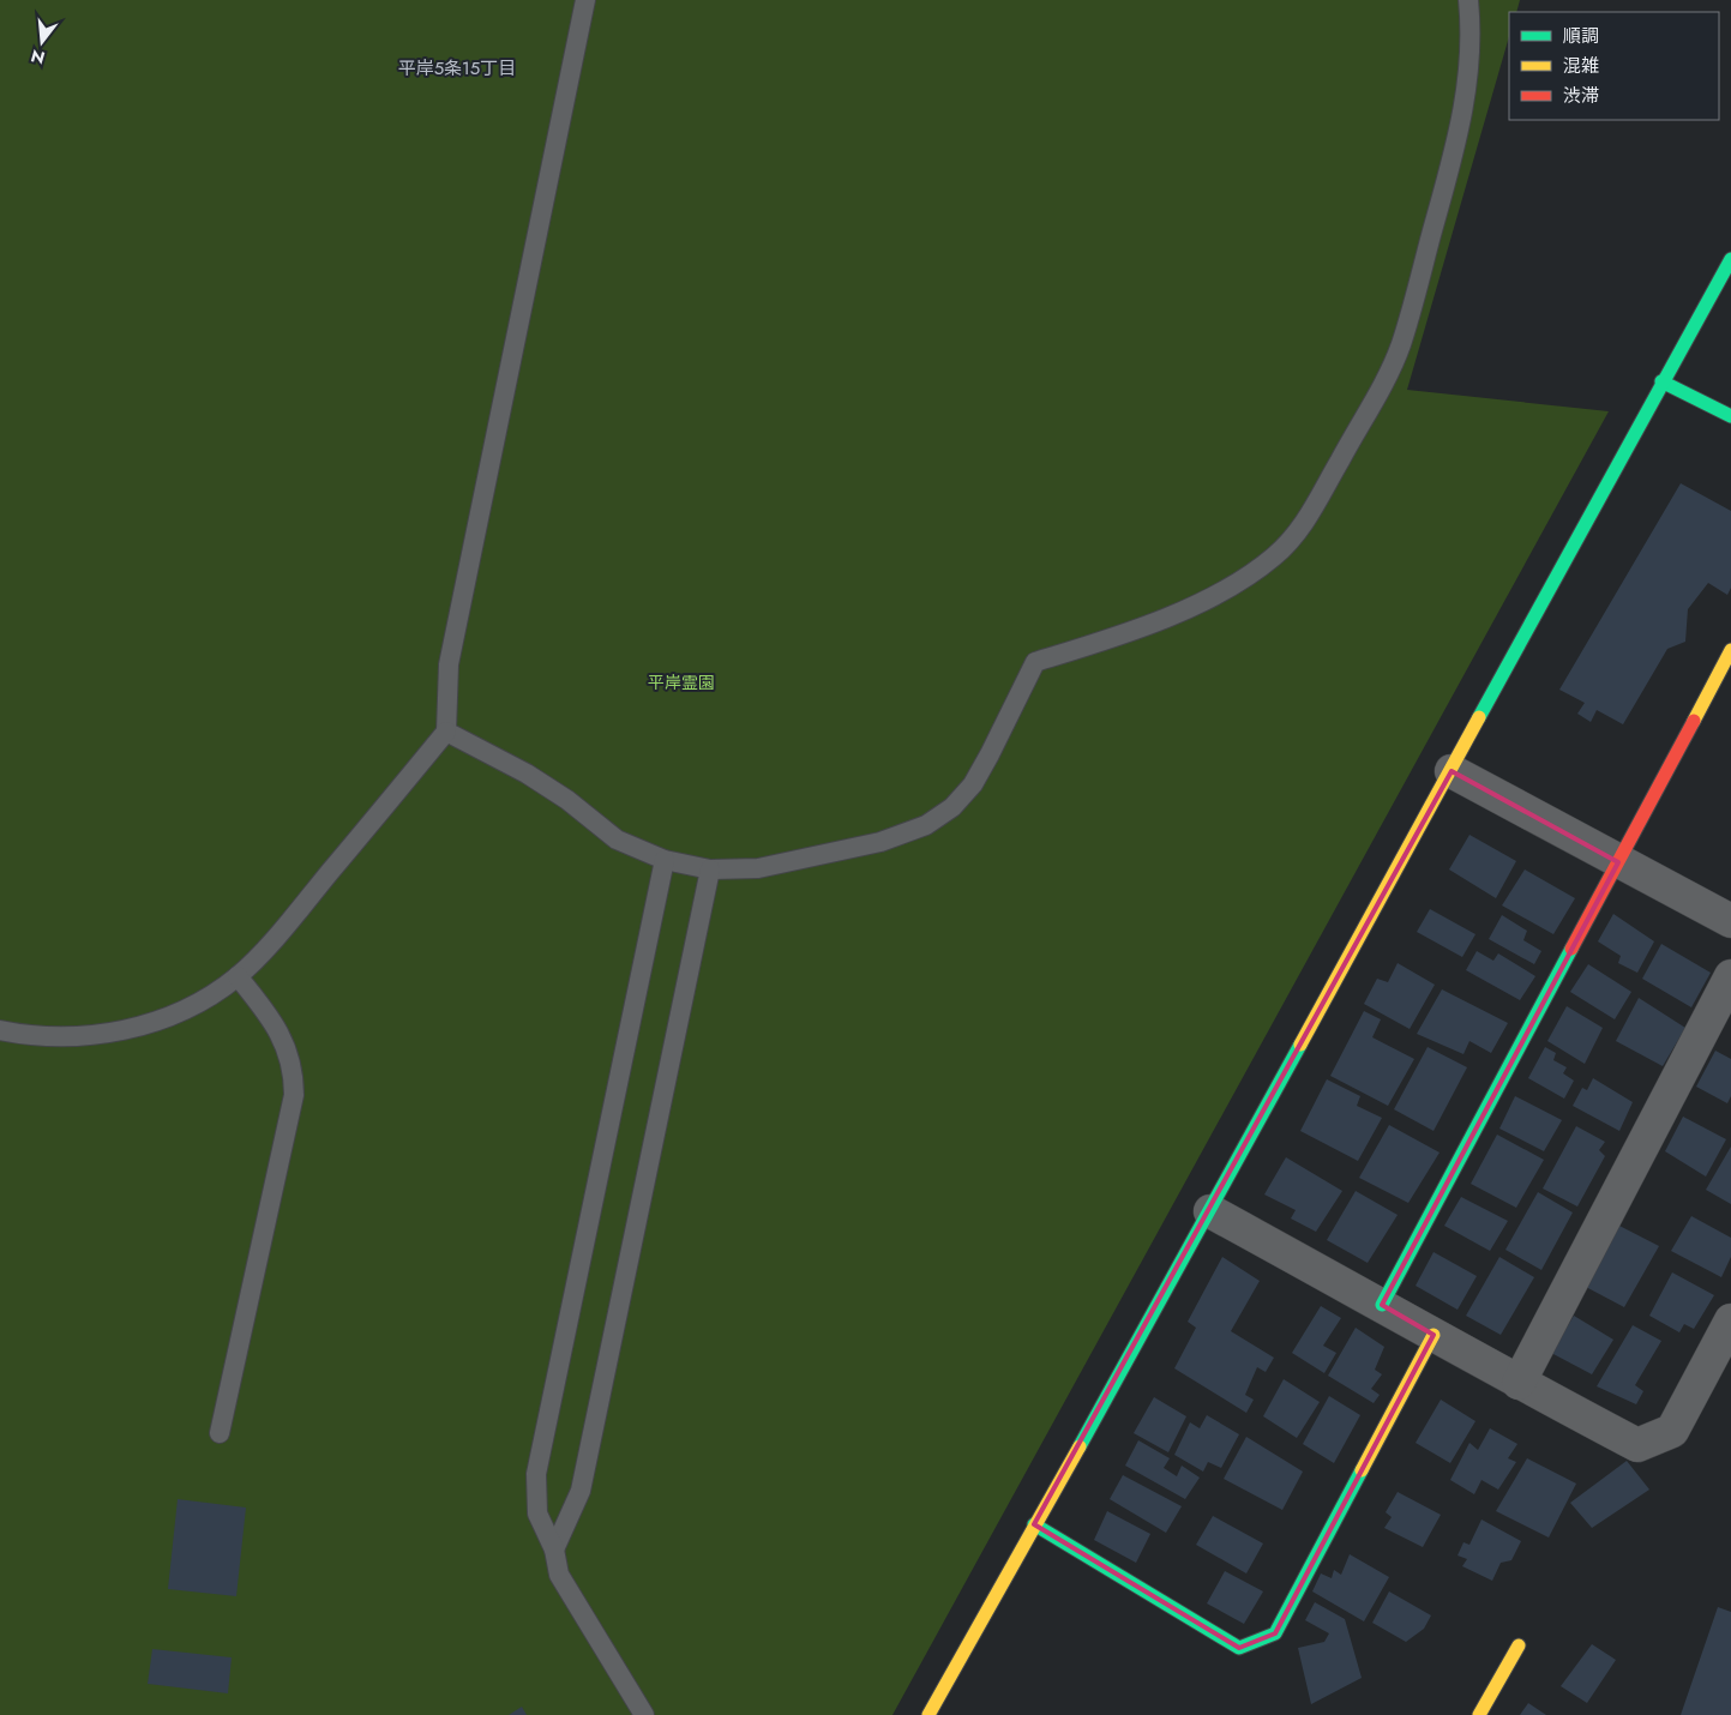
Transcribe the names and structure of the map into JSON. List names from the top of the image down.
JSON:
{
  "districts": ["平岸5条15丁目"],
  "parks": ["平岸霊園"],
  "legend": ["順調", "混雑", "渋滞"],
  "north": "bottom"
}
